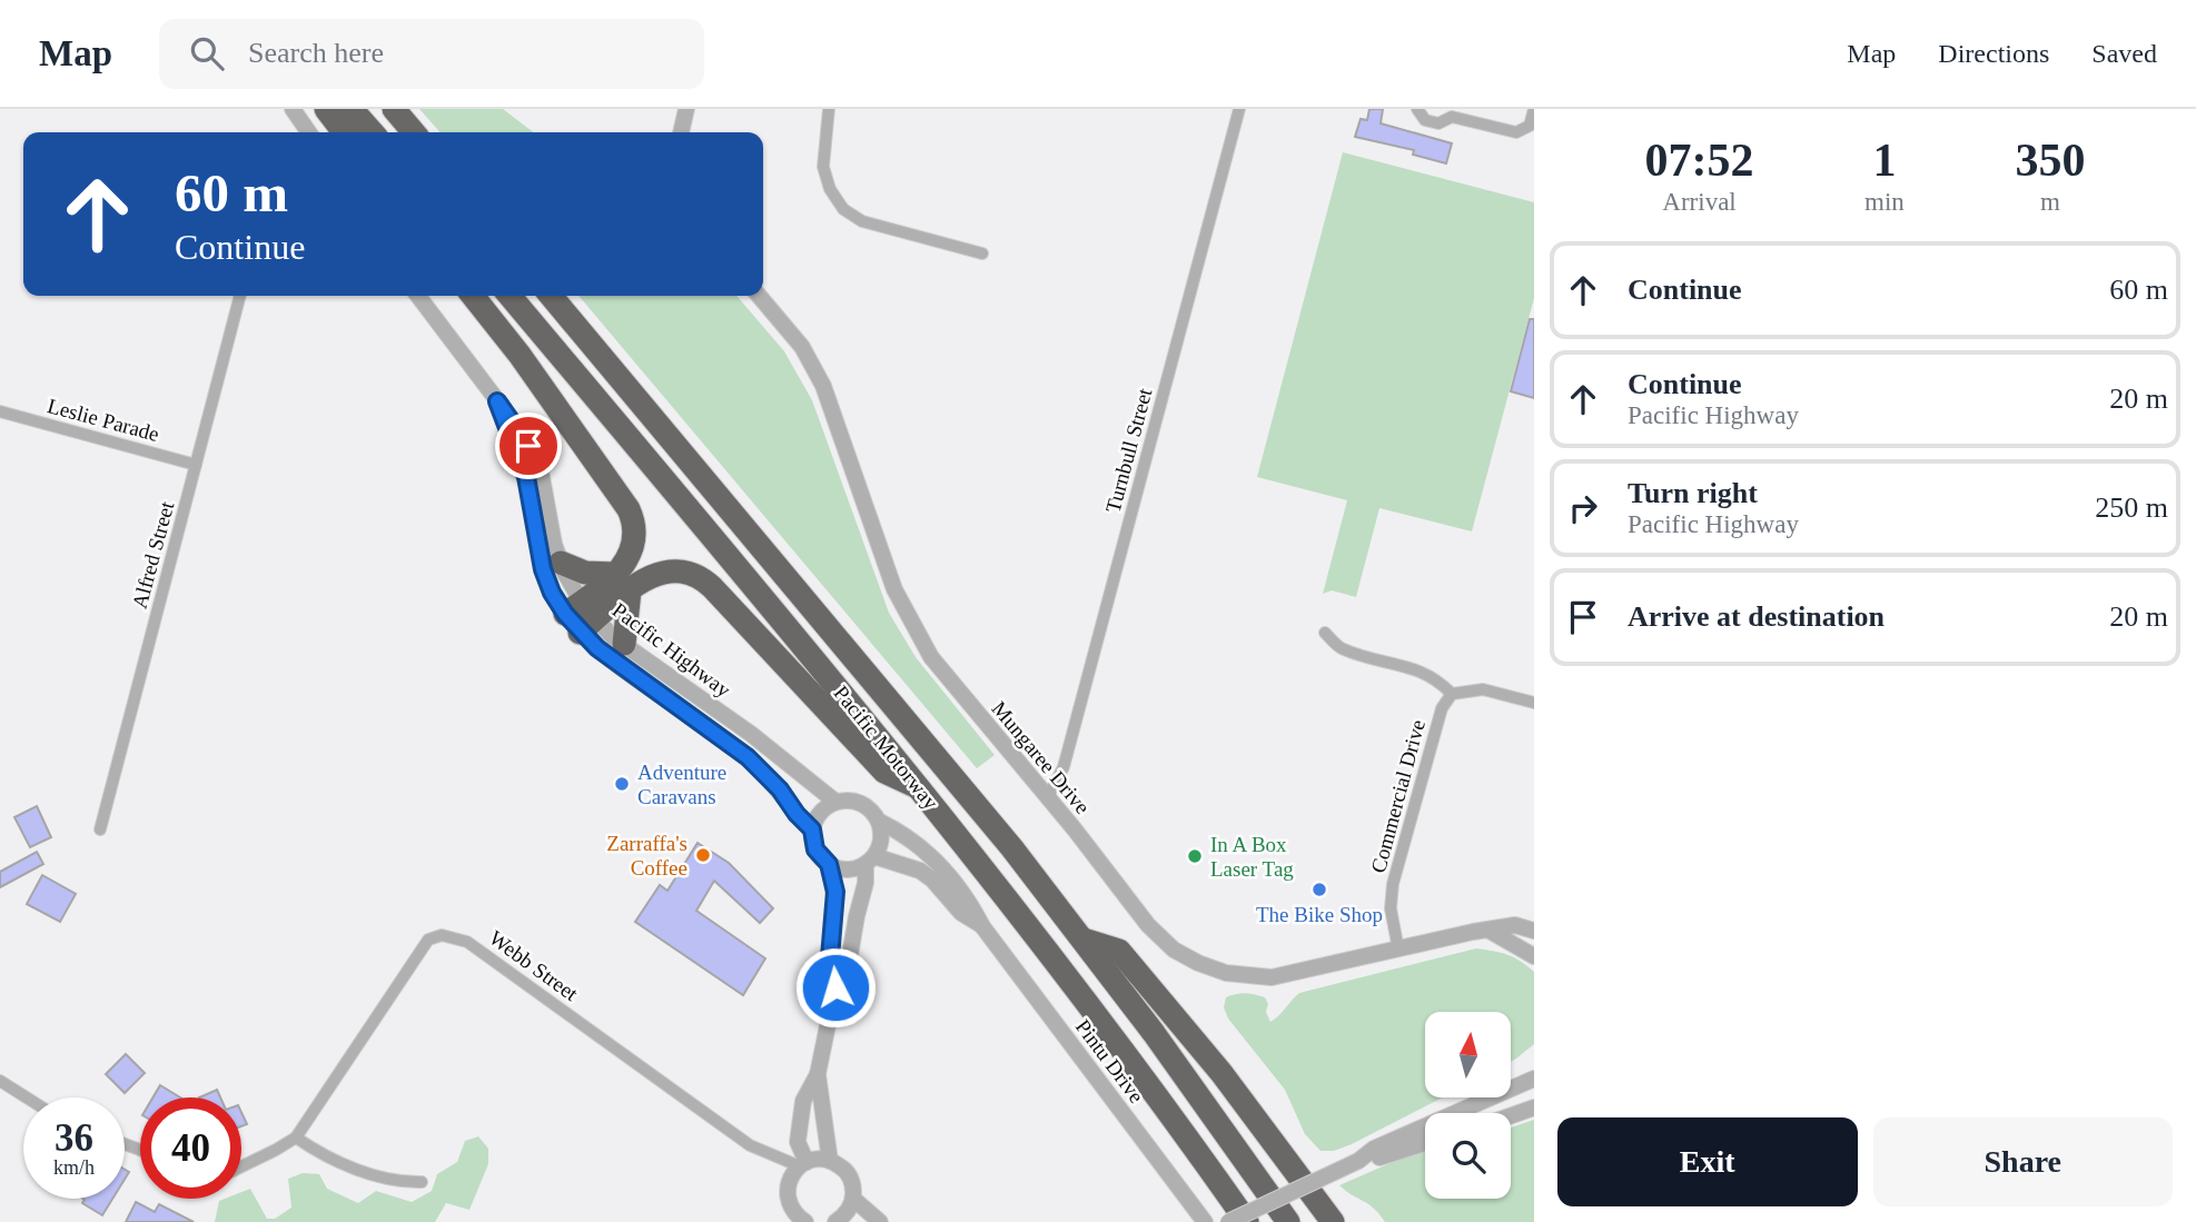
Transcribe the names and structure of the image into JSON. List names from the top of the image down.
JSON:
{
  "streets": {
    "highway": ["Pacific Motorway"],
    "street": [
      "Leslie Parade",
      "Turnbull Street",
      "Alfred Street",
      "Pacific Highway",
      "Mungaree Drive",
      "Commercial Drive",
      "Webb Street",
      "Pintu Drive"
    ]
  },
  "crossings": [
    ["Leslie Parade", "Alfred Street"],
    ["Turnbull Street", "Mungaree Drive"],
    ["Pacific Highway", "Pintu Drive"],
    ["Mungaree Drive", "Commercial Drive"]
  ],
  "places": [
    "Adventure Caravans",
    "Zarraffa's Coffee",
    "In A Box Laser Tag",
    "The Bike Shop"
  ],
  "north": "top",
  "page": {
    "header": "Map",
    "search": "Search here",
    "nav": ["Map", "Directions", "Saved"],
    "eta": [
      "07:52",
      "Arrival",
      "1",
      "min",
      "350",
      "m"
    ],
    "turn": ["60 m", "Continue"],
    "list": [
      {
        "name": "Continue",
        "value": "60 m"
      },
      {
        "name": "Continue",
        "note": "Pacific Highway",
        "value": "20 m"
      },
      {
        "name": "Turn right",
        "note": "Pacific Highway",
        "value": "250 m"
      },
      {
        "name": "Arrive at destination",
        "value": "20 m"
      }
    ],
    "speed": "36 km/h",
    "limit": "40",
    "buttons": ["Exit", "Share"]
  }
}
